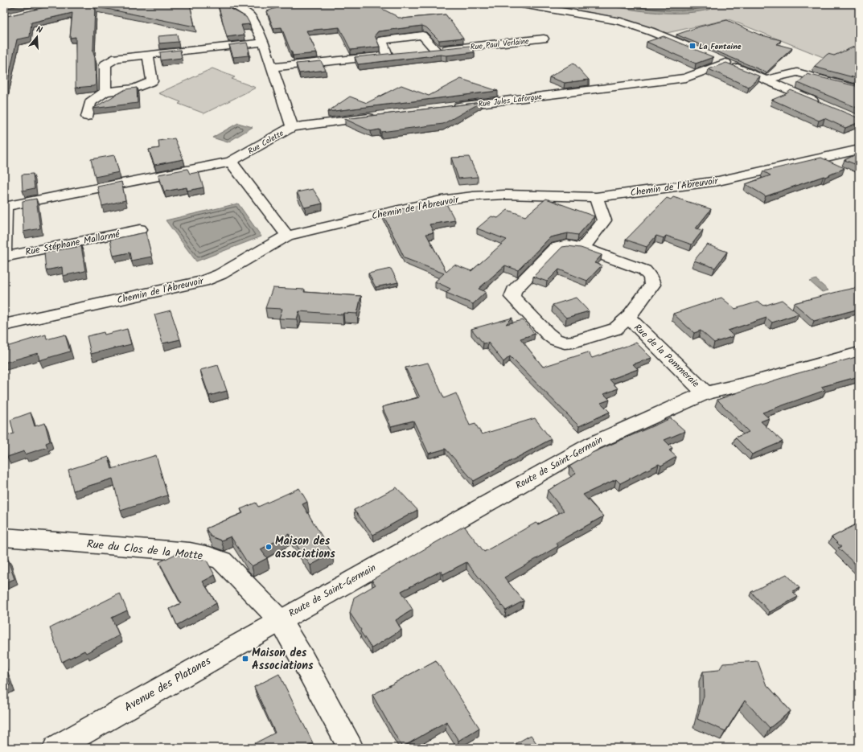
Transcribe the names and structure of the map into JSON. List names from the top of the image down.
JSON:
{
  "streets": {
    "street": [
      "Rue Paul Verlaine",
      "Rue Jules Laforgue",
      "Rue Colette",
      "Chemin de l'Abreuvoir",
      "Rue Stéphane Mallarmé",
      "Rue de la Pommeraie",
      "Route de Saint-Germain",
      "Rue du Clos de la Motte",
      "Avenue des Platanes"
    ]
  },
  "crossings": [
    ["Rue Colette", "Rue Stéphane Mallarmé"],
    ["Rue de la Pommeraie", "Route de Saint-Germain"],
    ["Route de Saint-Germain", "Rue du Clos de la Motte"],
    ["Route de Saint-Germain", "Avenue des Platanes"],
    ["Rue du Clos de la Motte", "Avenue des Platanes"]
  ],
  "places": {
    "transit": ["La Fontaine", "Maison des Associations"],
    "other": ["Maison des associations"]
  },
  "north": "top"
}
